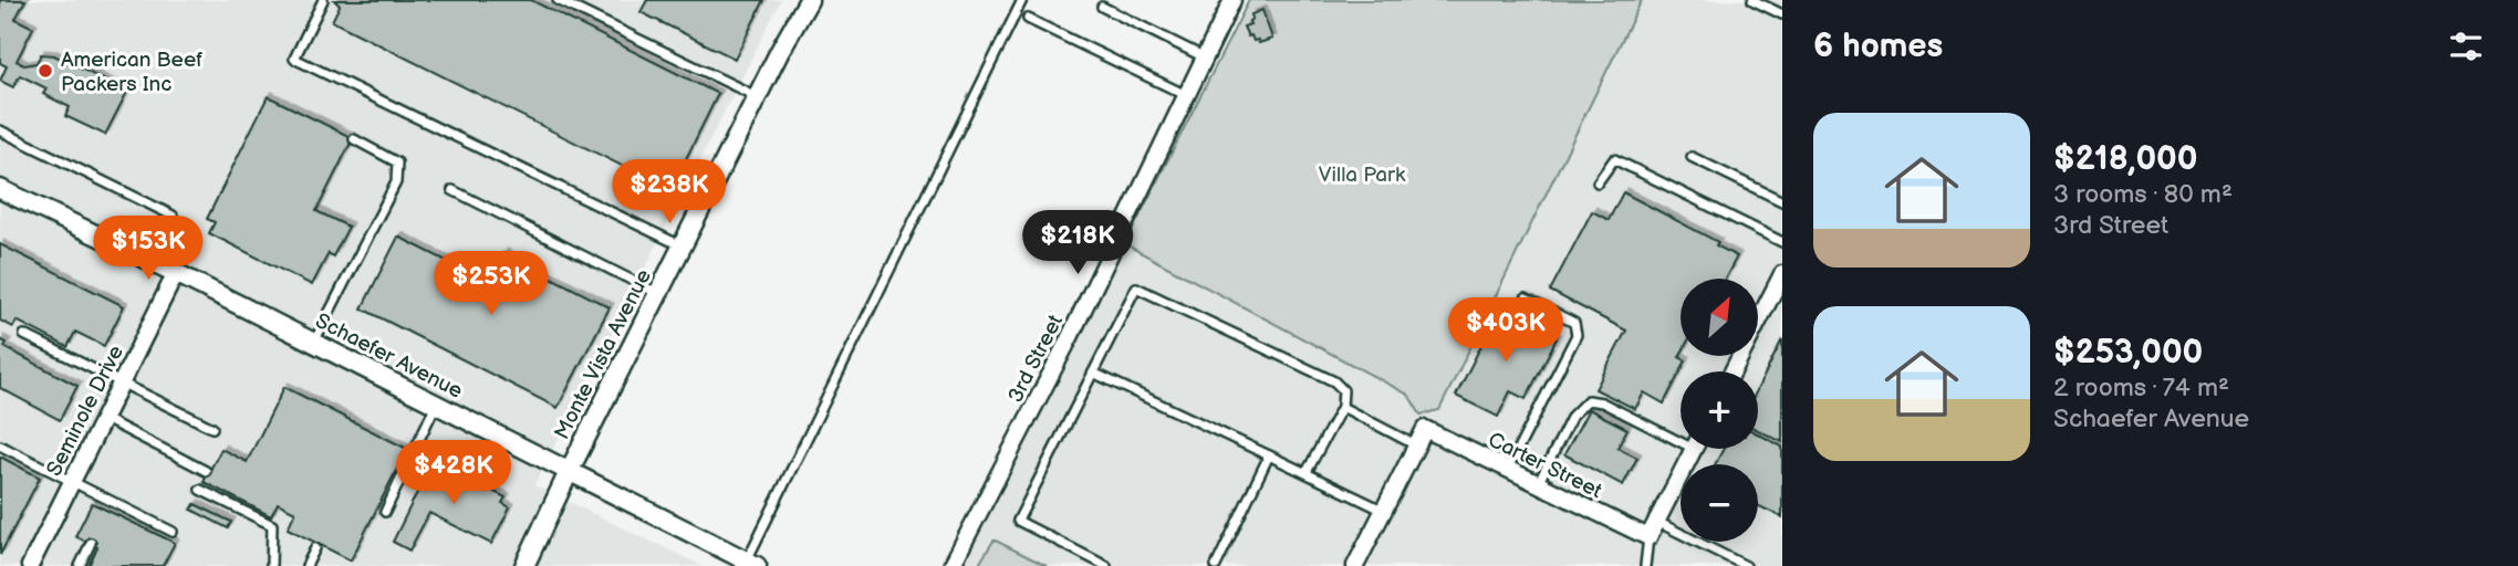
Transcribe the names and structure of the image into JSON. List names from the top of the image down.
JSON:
{
  "streets": {
    "street": [
      "Monte Vista Avenue",
      "Schaefer Avenue",
      "3rd Street",
      "Seminole Drive",
      "Carter Street"
    ]
  },
  "crossings": [
    ["Monte Vista Avenue", "Schaefer Avenue"],
    ["Schaefer Avenue", "Seminole Drive"]
  ],
  "parks": ["Villa Park"],
  "places": ["American Beef Packers Inc"],
  "north": "top right",
  "page": {
    "heading": "6 homes",
    "list": [
      {
        "name": "$218,000",
        "note": "3 rooms · 80 m² · 3rd Street"
      },
      {
        "name": "$253,000",
        "note": "2 rooms · 74 m² · Schaefer Avenue"
      }
    ],
    "price": [
      "$238K",
      "$218K",
      "$153K",
      "$253K",
      "$403K",
      "$428K"
    ],
    "map_buttons": ["+", "−"]
  }
}
